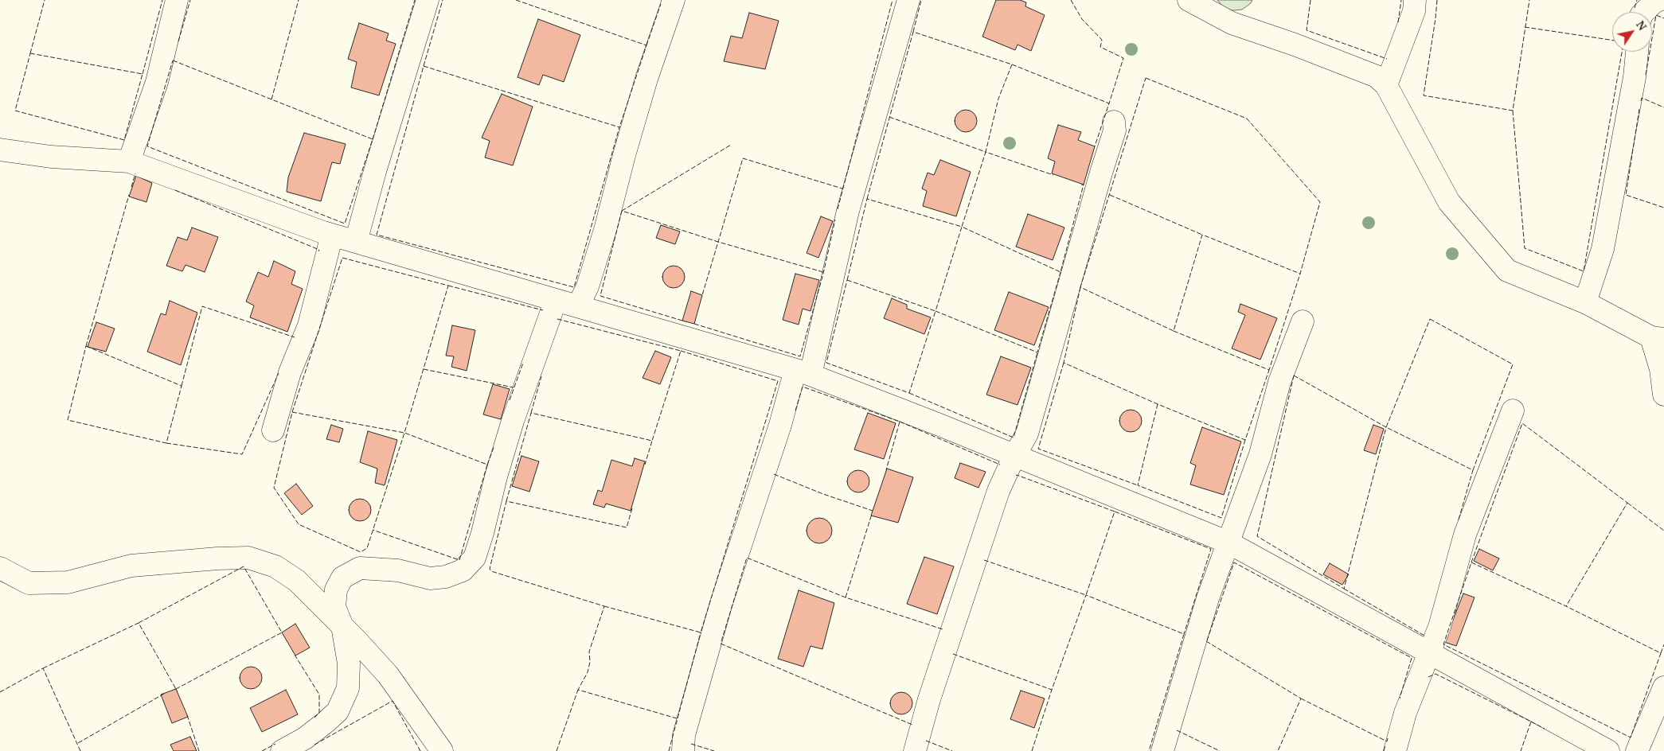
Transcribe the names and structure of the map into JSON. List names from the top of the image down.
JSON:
{
  "north": "top right"
}
